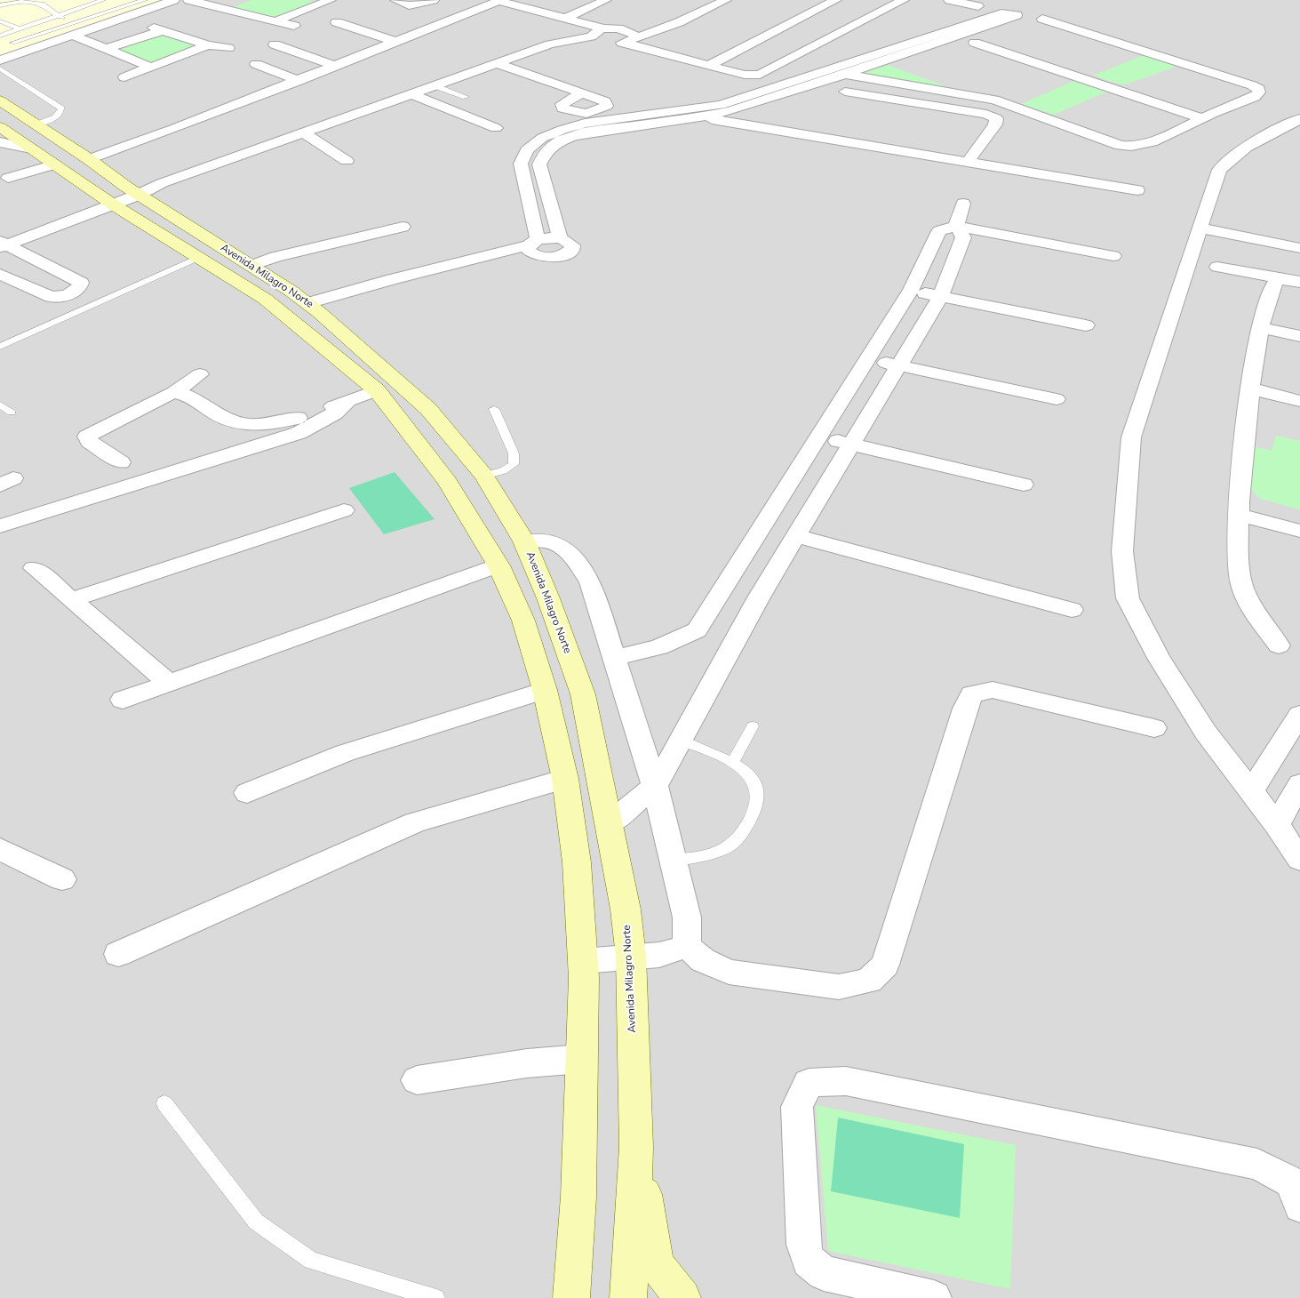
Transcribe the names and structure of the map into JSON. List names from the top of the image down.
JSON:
{
  "streets": {
    "main road": ["Avenida Milagro Norte"]
  }
}
